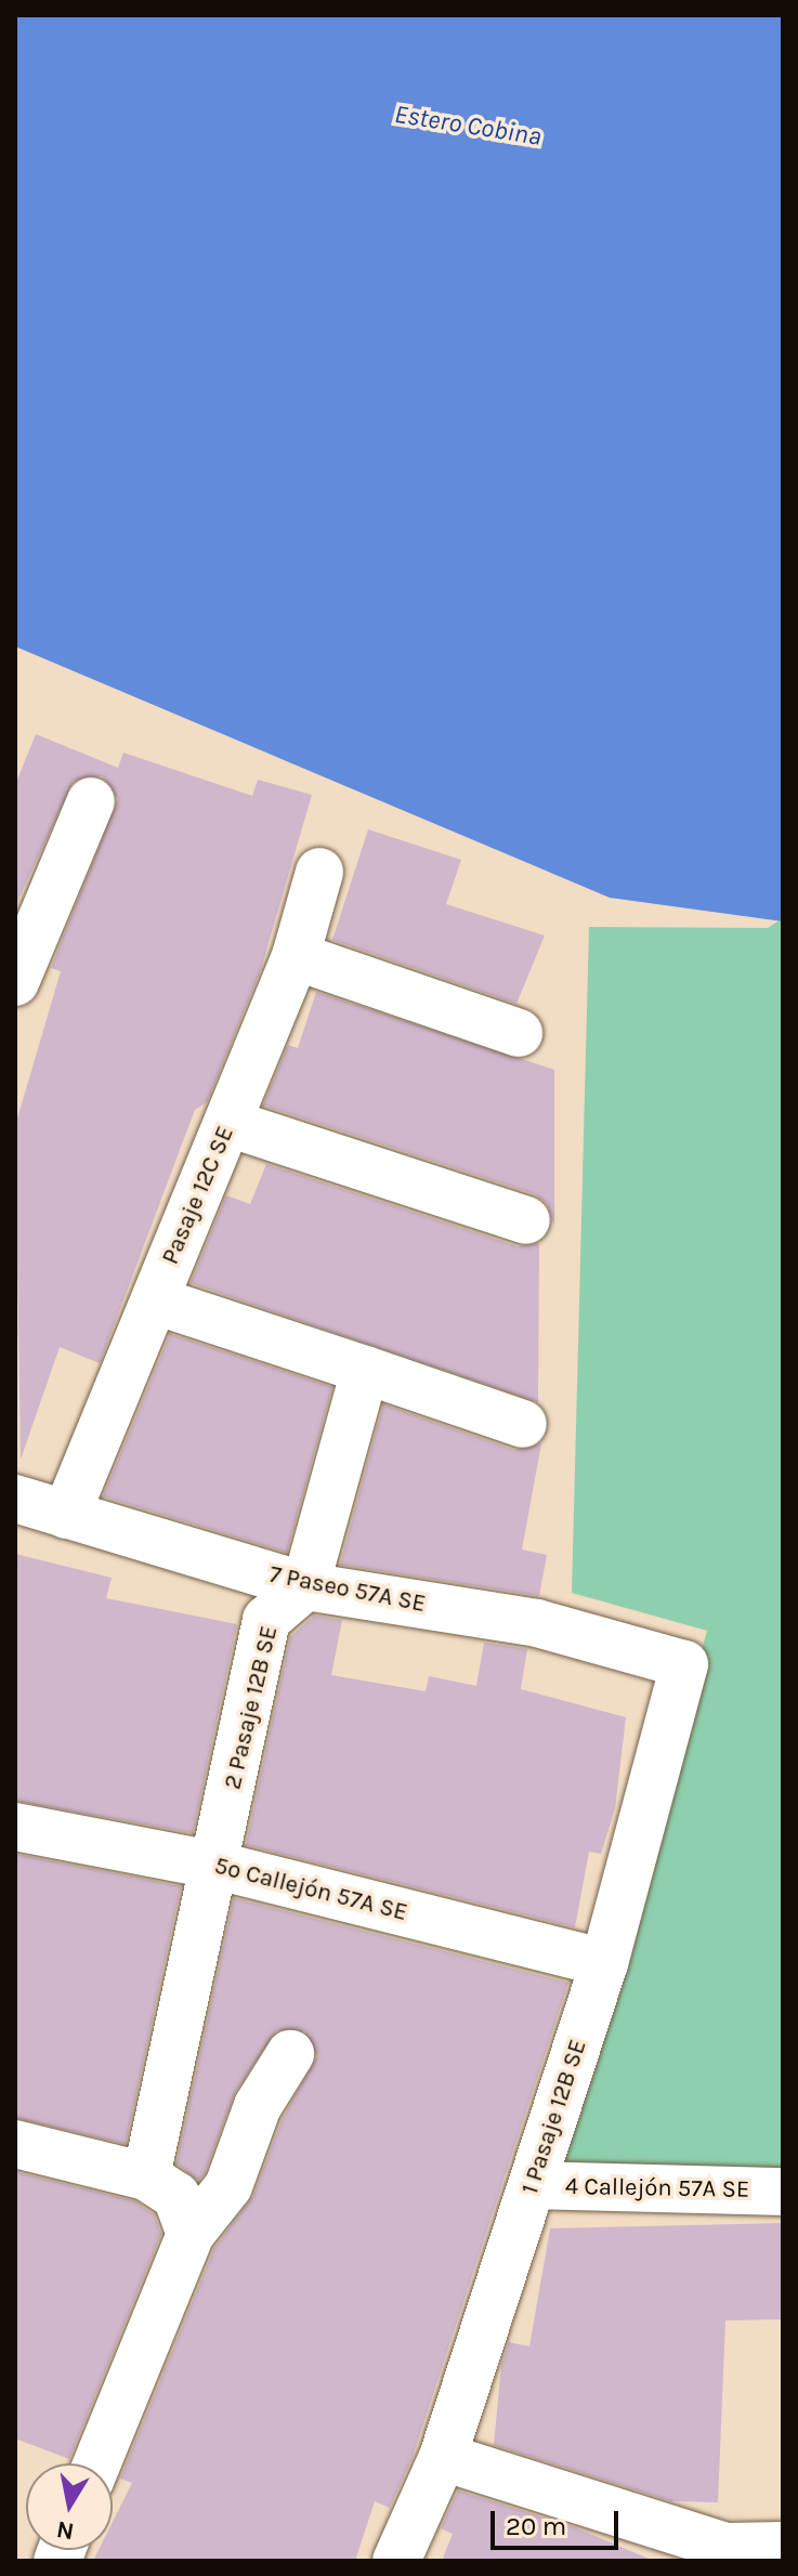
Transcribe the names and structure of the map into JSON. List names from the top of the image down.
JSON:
{
  "streets": {
    "street": [
      "Pasaje 12C SE",
      "7 Paseo 57A SE",
      "2 Pasaje 12B SE",
      "5º Callejón 57A SE",
      "1 Pasaje 12B SE",
      "4 Callejón 57A SE"
    ]
  },
  "crossings": [
    ["Pasaje 12C SE", "7 Paseo 57A SE"],
    ["7 Paseo 57A SE", "2 Pasaje 12B SE"],
    ["7 Paseo 57A SE", "1 Pasaje 12B SE"],
    ["2 Pasaje 12B SE", "5º Callejón 57A SE"],
    ["5º Callejón 57A SE", "1 Pasaje 12B SE"],
    ["1 Pasaje 12B SE", "4 Callejón 57A SE"]
  ],
  "water": ["Estero Cobina"],
  "scale_bar": "20 m",
  "north": "bottom"
}
